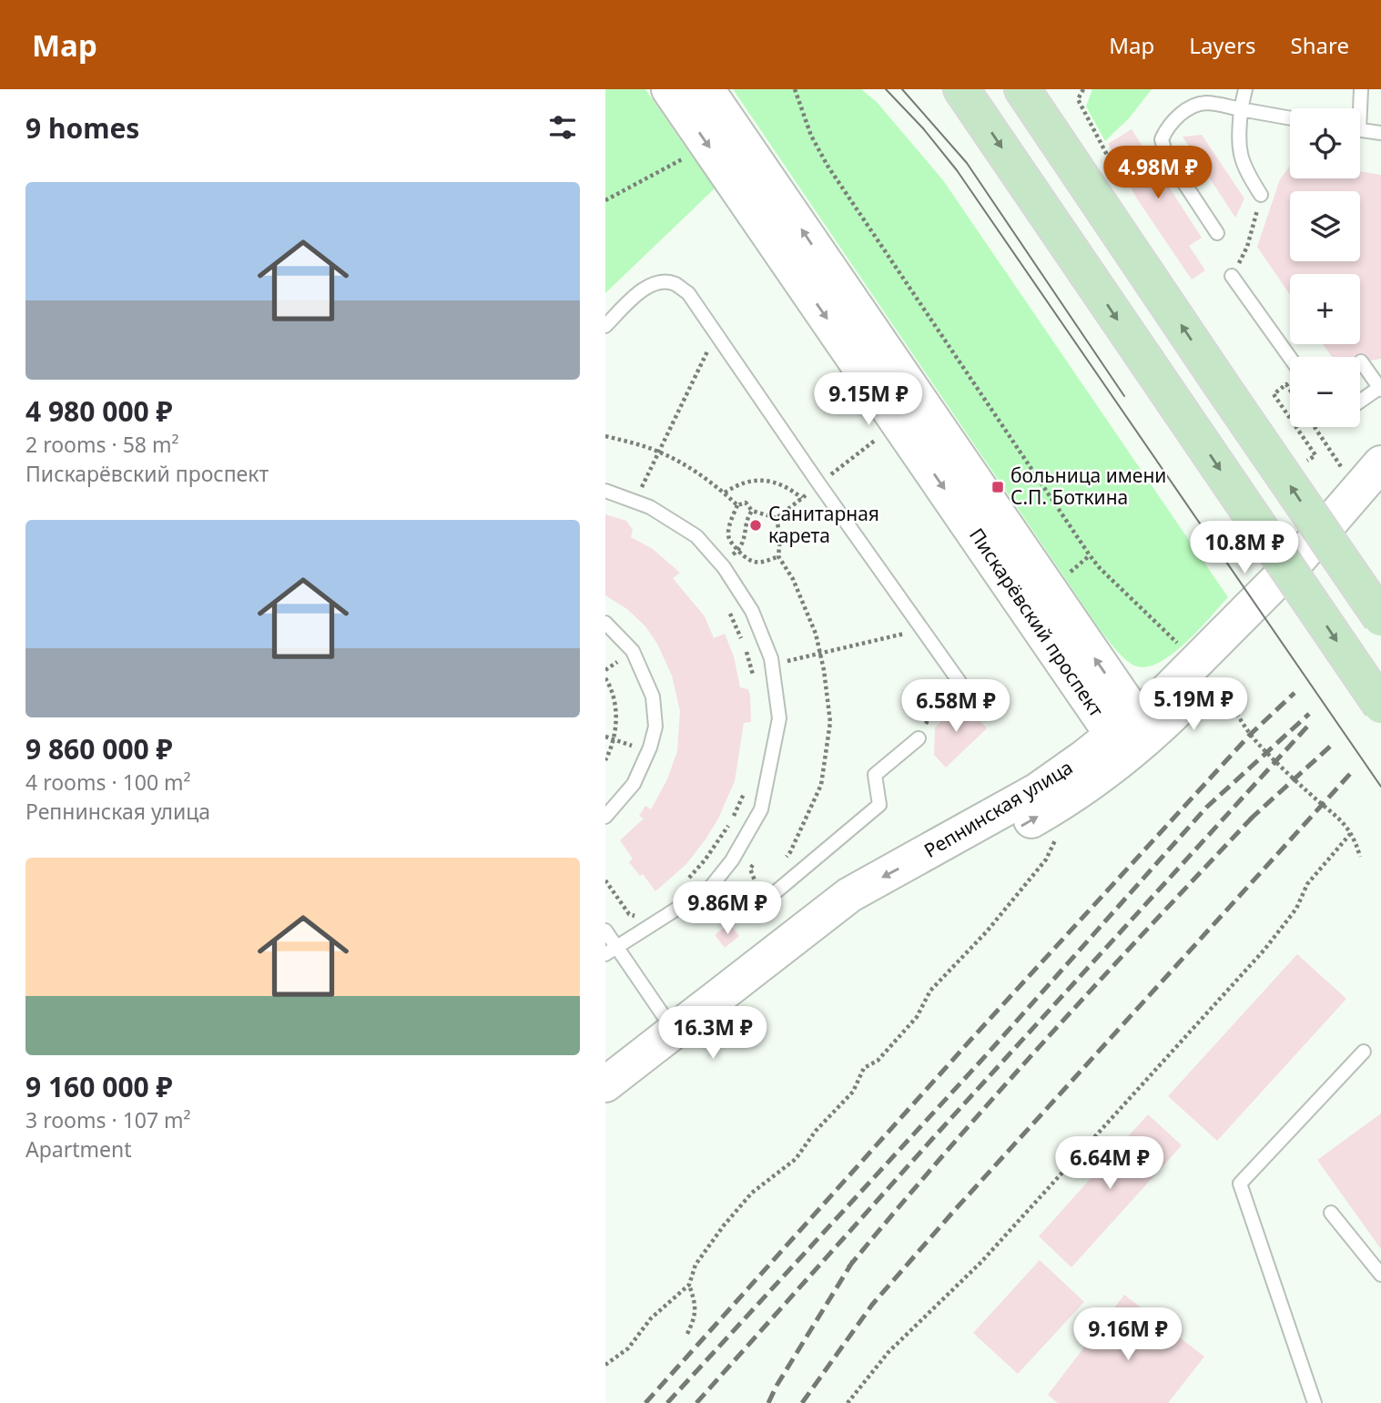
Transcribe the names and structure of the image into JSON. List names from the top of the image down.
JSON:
{
  "streets": {
    "street": ["Пискарёвский проспект", "Репнинская улица"]
  },
  "crossings": [
    ["Пискарёвский проспект", "Репнинская улица"]
  ],
  "places": {
    "transit": ["больница имени С.П. Боткина"],
    "other": ["Санитарная карета"]
  },
  "page": {
    "header": "Map",
    "nav": ["Map", "Layers", "Share"],
    "heading": "9 homes",
    "map_buttons": ["+", "−"],
    "price": [
      "4.98M ₽",
      "9.15M ₽",
      "10.8M ₽",
      "5.19M ₽",
      "6.58M ₽",
      "9.86M ₽",
      "16.3M ₽",
      "6.64M ₽",
      "9.16M ₽"
    ],
    "list": [
      {
        "name": "4 980 000 ₽",
        "note": "2 rooms · 58 m² · Пискарёвский проспект"
      },
      {
        "name": "9 860 000 ₽",
        "note": "4 rooms · 100 m² · Репнинская улица"
      },
      {
        "name": "9 160 000 ₽",
        "note": "3 rooms · 107 m² · Apartment"
      }
    ]
  }
}
